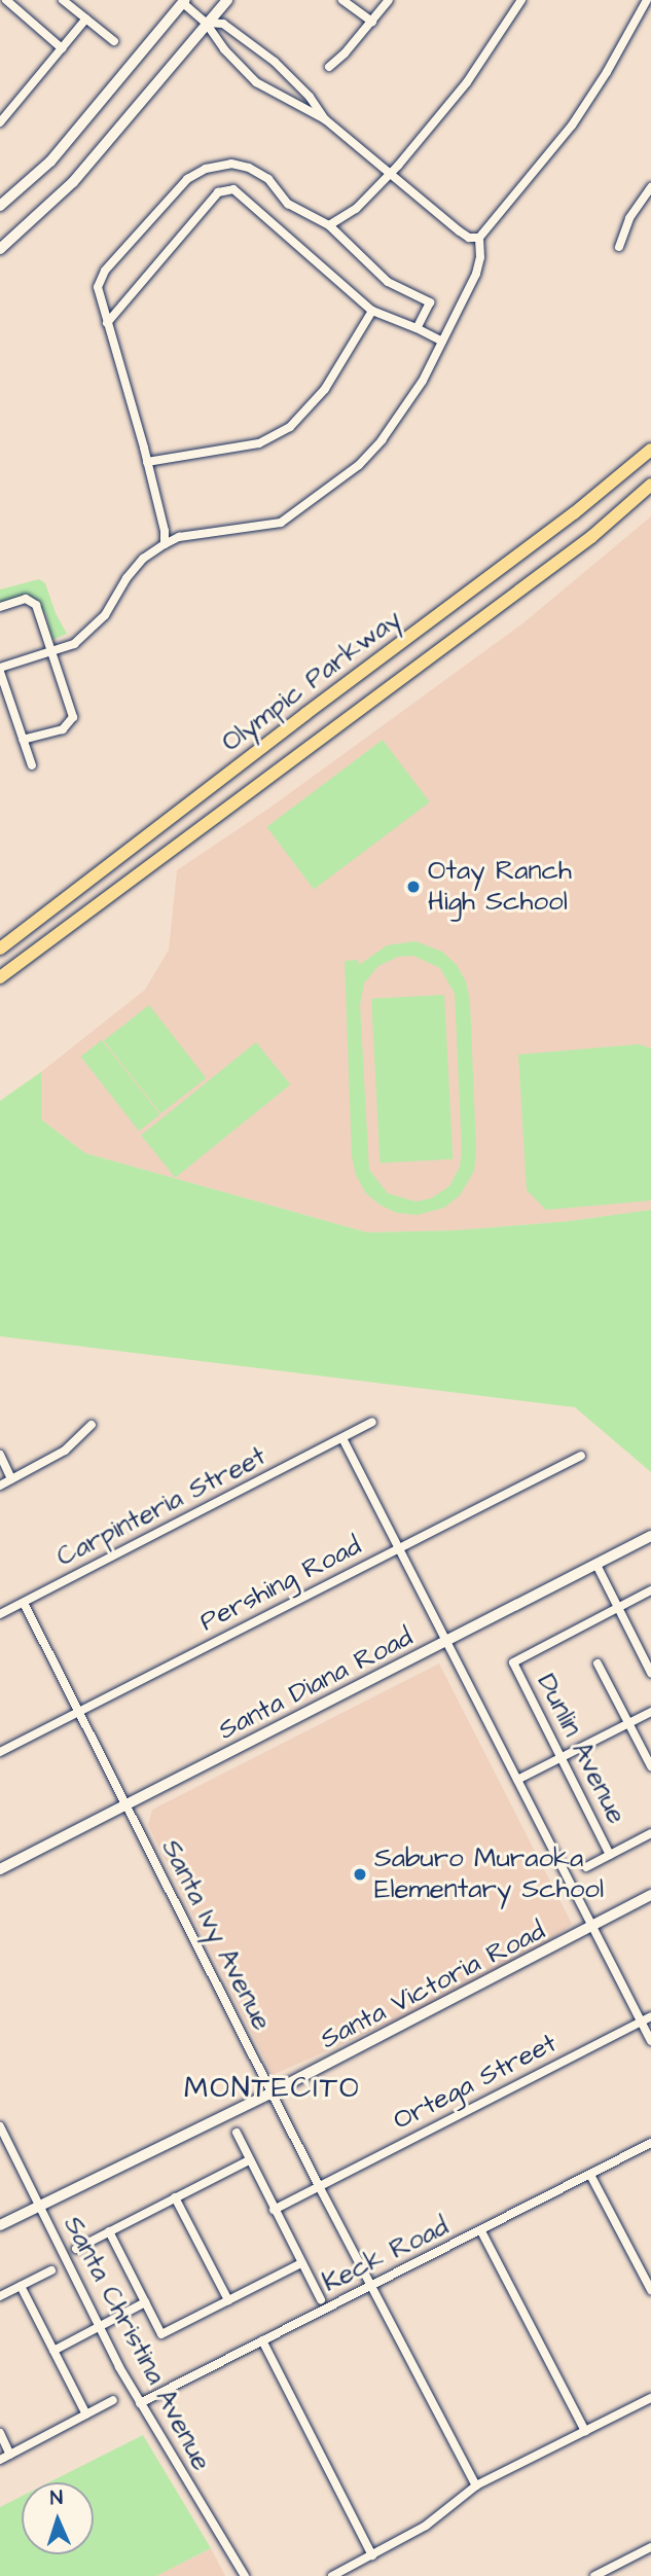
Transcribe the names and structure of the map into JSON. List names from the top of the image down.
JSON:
{
  "streets": {
    "main road": ["Olympic Parkway"],
    "street": [
      "Carpinteria Street",
      "Pershing Road",
      "Santa Diana Road",
      "Dunlin Avenue",
      "Santa Ivy Avenue",
      "Santa Victoria Road",
      "Ortega Street",
      "Keck Road",
      "Santa Christina Avenue"
    ]
  },
  "crossings": [
    ["Carpinteria Street", "Santa Ivy Avenue"],
    ["Pershing Road", "Santa Ivy Avenue"],
    ["Santa Diana Road", "Santa Ivy Avenue"],
    ["Santa Ivy Avenue", "Santa Victoria Road"],
    ["Santa Ivy Avenue", "Ortega Street"],
    ["Santa Ivy Avenue", "Keck Road"],
    ["Santa Victoria Road", "Santa Christina Avenue"],
    ["Keck Road", "Santa Christina Avenue"]
  ],
  "districts": ["MONTECITO"],
  "places": ["Otay Ranch High School", "Saburo Muraoka Elementary School"],
  "north": "top"
}
